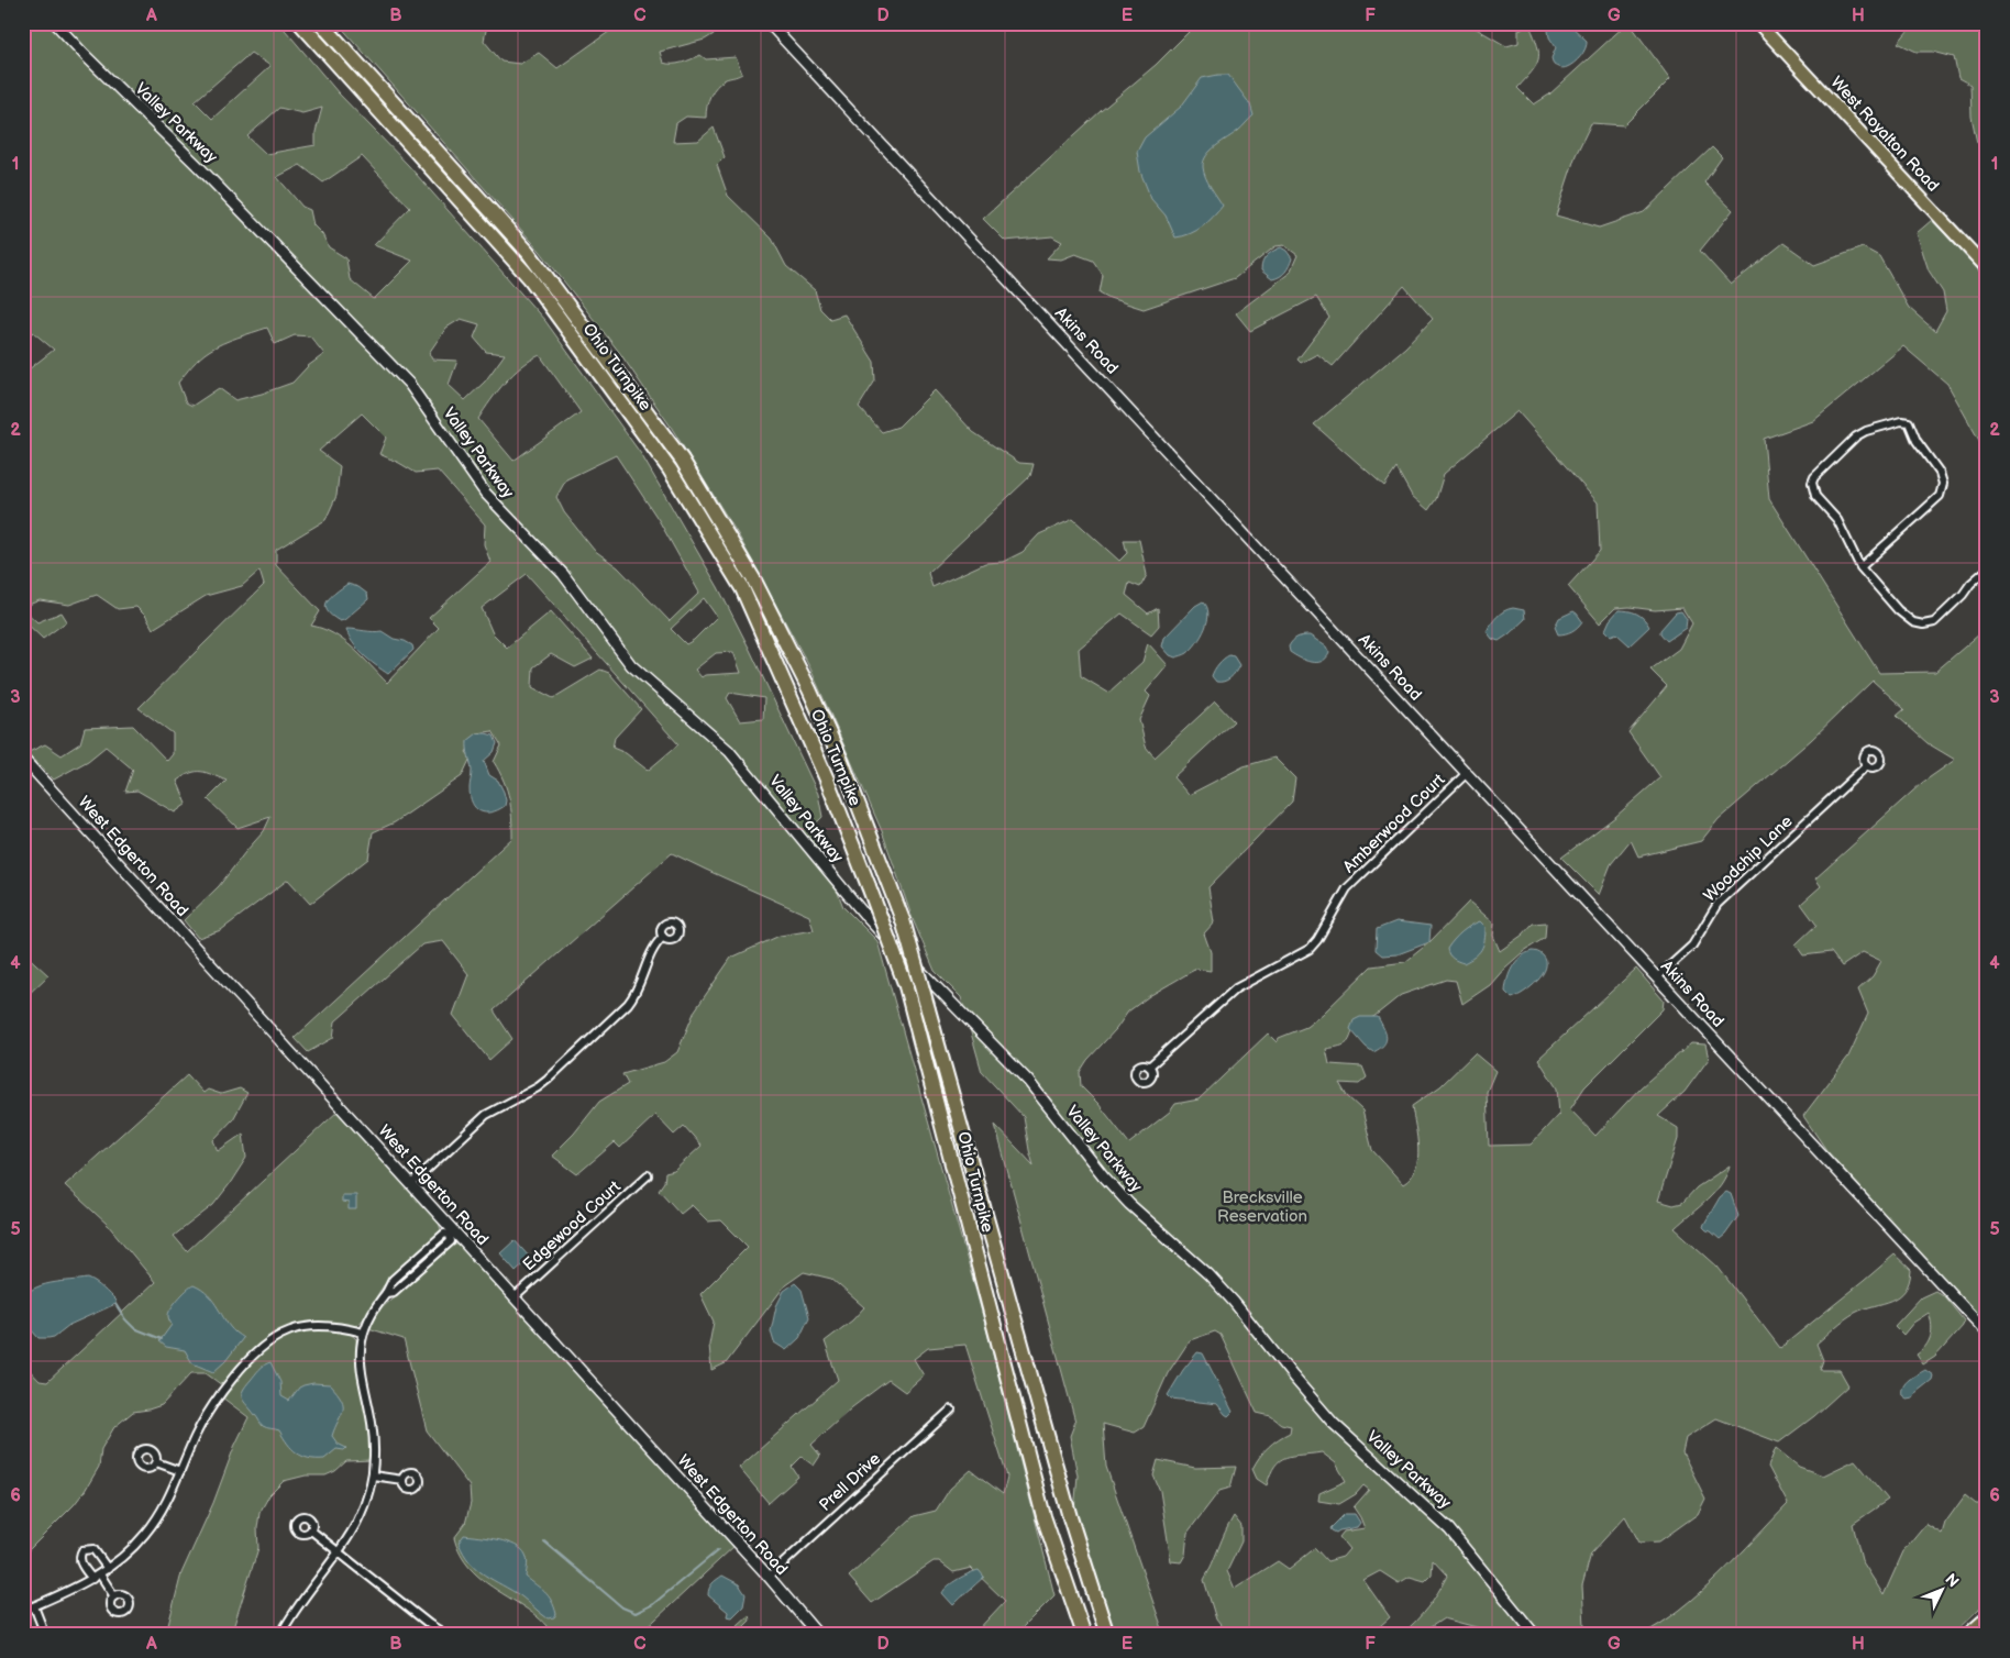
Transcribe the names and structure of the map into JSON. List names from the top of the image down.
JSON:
{
  "streets": {
    "highway": ["Ohio Turnpike"],
    "main road": ["West Royalton Road"],
    "street": [
      "Valley Parkway",
      "Akins Road",
      "Amberwood Court",
      "West Edgerton Road",
      "Woodchip Lane",
      "Edgewood Court",
      "Prell Drive"
    ]
  },
  "crossings": [
    ["Akins Road", "Amberwood Court"],
    ["Akins Road", "Woodchip Lane"],
    ["West Edgerton Road", "Edgewood Court"],
    ["West Edgerton Road", "Prell Drive"]
  ],
  "parks": ["Brecksville Reservation"],
  "north": "top right",
  "grid": {
    "columns": [
      "A",
      "B",
      "C",
      "D",
      "E",
      "F",
      "G",
      "H"
    ],
    "rows": [
      "1",
      "2",
      "3",
      "4",
      "5",
      "6"
    ]
  }
}
